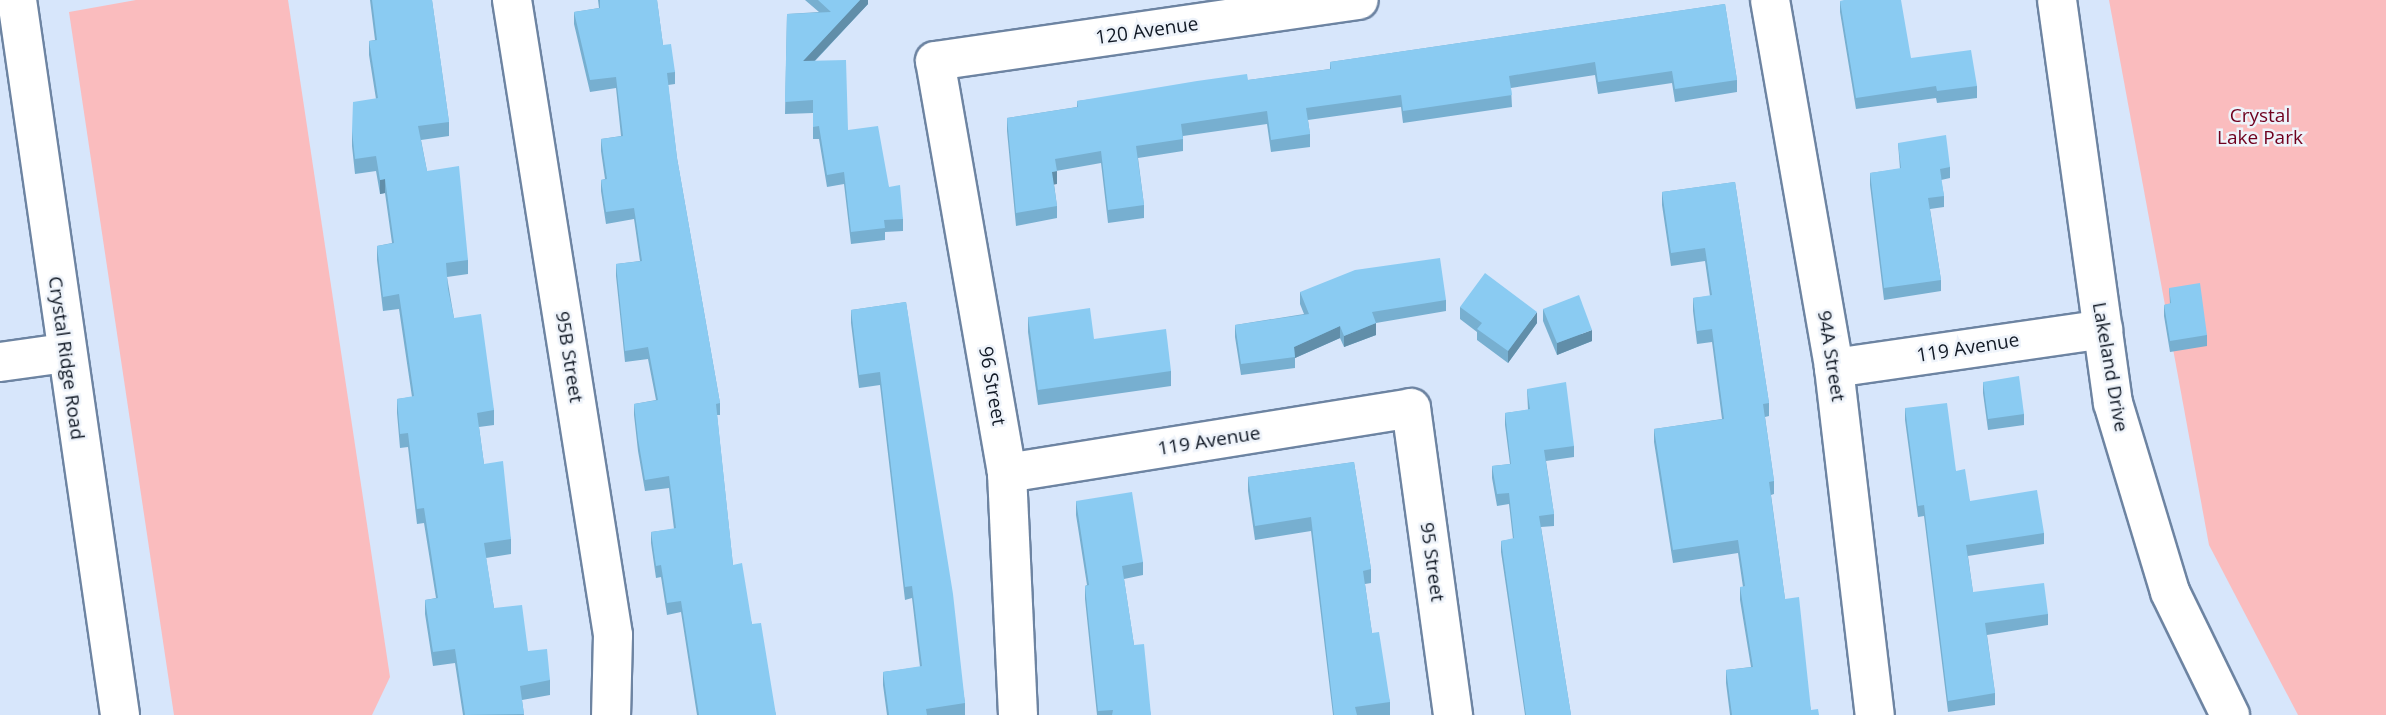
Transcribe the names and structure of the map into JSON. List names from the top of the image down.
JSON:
{
  "streets": {
    "street": [
      "120 Avenue",
      "119 Avenue",
      "94A Street",
      "95B Street",
      "Crystal Ridge Road",
      "Lakeland Drive",
      "96 Street",
      "95 Street"
    ]
  },
  "crossings": [
    ["120 Avenue", "96 Street"],
    ["119 Avenue", "94A Street"],
    ["119 Avenue", "Lakeland Drive"],
    ["119 Avenue", "96 Street"],
    ["119 Avenue", "95 Street"]
  ],
  "parks": ["Crystal Lake Park"]
}
